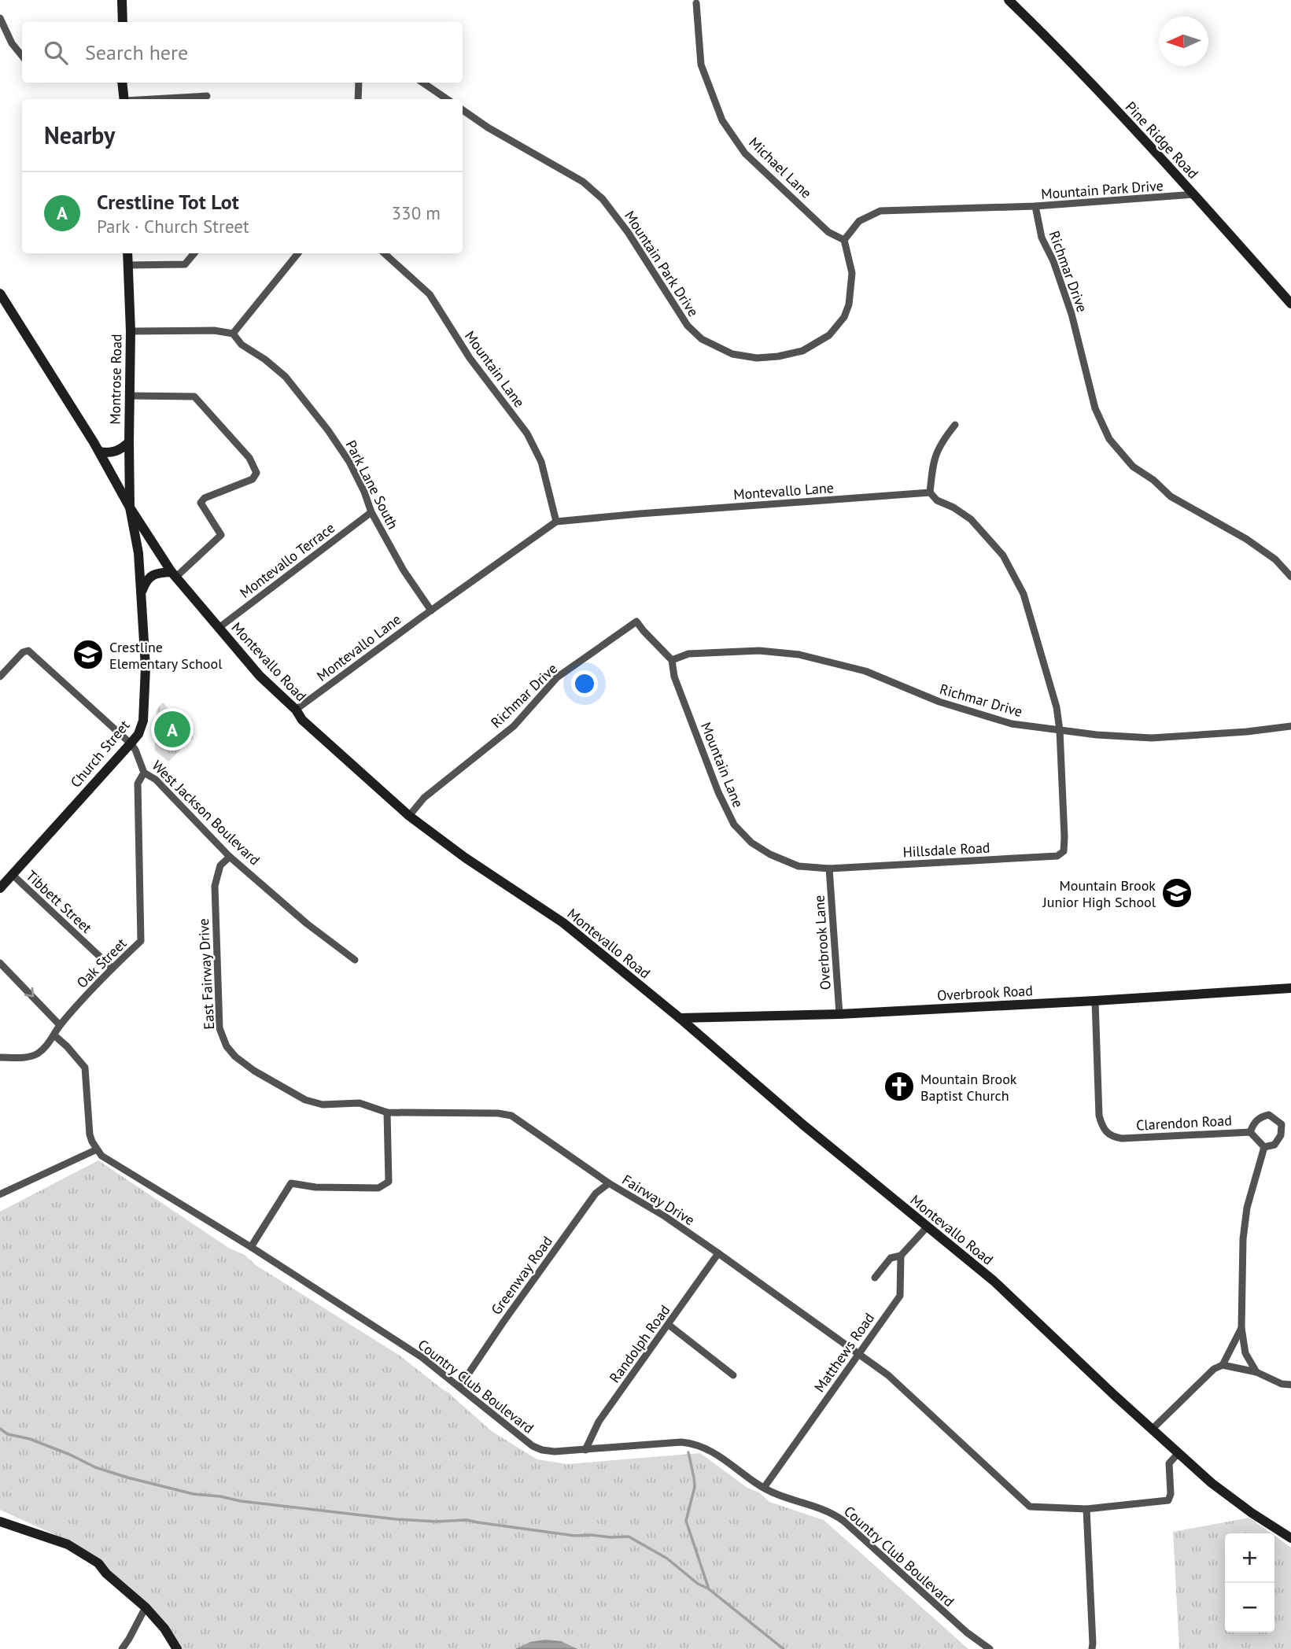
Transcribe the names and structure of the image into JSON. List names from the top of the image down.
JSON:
{
  "streets": {
    "main road": [
      "Pine Ridge Road",
      "Montrose Road",
      "Montevallo Road",
      "Church Street",
      "Overbrook Road"
    ],
    "street": [
      "Michael Lane",
      "Mountain Park Drive",
      "Richmar Drive",
      "Mountain Lane",
      "Park Lane South",
      "Montevallo Lane",
      "Montevallo Terrace",
      "West Jackson Boulevard",
      "Hillsdale Road",
      "Tibbett Street",
      "Overbrook Lane",
      "Oak Street",
      "East Fairway Drive",
      "Clarendon Road",
      "Fairway Drive",
      "Greenway Road",
      "Randolph Road",
      "Matthews Road",
      "Country Club Boulevard"
    ]
  },
  "crossings": [
    ["Pine Ridge Road", "Mountain Park Drive"],
    ["Michael Lane", "Mountain Park Drive"],
    ["Mountain Park Drive", "Richmar Drive"],
    ["Richmar Drive", "Mountain Lane"],
    ["Richmar Drive", "Montevallo Road"],
    ["Richmar Drive", "Hillsdale Road"],
    ["Mountain Lane", "Montevallo Lane"],
    ["Mountain Lane", "Hillsdale Road"],
    ["Mountain Lane", "Overbrook Lane"],
    ["Montrose Road", "Montevallo Road"],
    ["Montrose Road", "Church Street"],
    ["Park Lane South", "Montevallo Lane"],
    ["Park Lane South", "Montevallo Terrace"],
    ["Montevallo Lane", "Montevallo Road"],
    ["Montevallo Terrace", "Montevallo Road"],
    ["Montevallo Road", "Church Street"],
    ["Montevallo Road", "Overbrook Road"],
    ["Church Street", "West Jackson Boulevard"],
    ["Church Street", "Tibbett Street"],
    ["West Jackson Boulevard", "Oak Street"],
    ["West Jackson Boulevard", "East Fairway Drive"],
    ["Hillsdale Road", "Overbrook Lane"],
    ["Tibbett Street", "Oak Street"],
    ["Overbrook Lane", "Overbrook Road"],
    ["East Fairway Drive", "Fairway Drive"],
    ["Overbrook Road", "Clarendon Road"],
    ["Fairway Drive", "Greenway Road"],
    ["Fairway Drive", "Randolph Road"],
    ["Fairway Drive", "Matthews Road"],
    ["Greenway Road", "Country Club Boulevard"],
    ["Randolph Road", "Country Club Boulevard"],
    ["Matthews Road", "Country Club Boulevard"]
  ],
  "places": {
    "school or university": ["Crestline Elementary School", "Mountain Brook Junior High School"],
    "church": ["Mountain Brook Baptist Church"]
  },
  "north": "left",
  "page": {
    "search": "Search here",
    "heading": "Nearby",
    "list": [
      {
        "mark": "A",
        "name": "Crestline Tot Lot",
        "note": "Park · Church Street",
        "value": "330 m"
      }
    ],
    "pins": "A",
    "map_buttons": ["+", "−"]
  }
}
